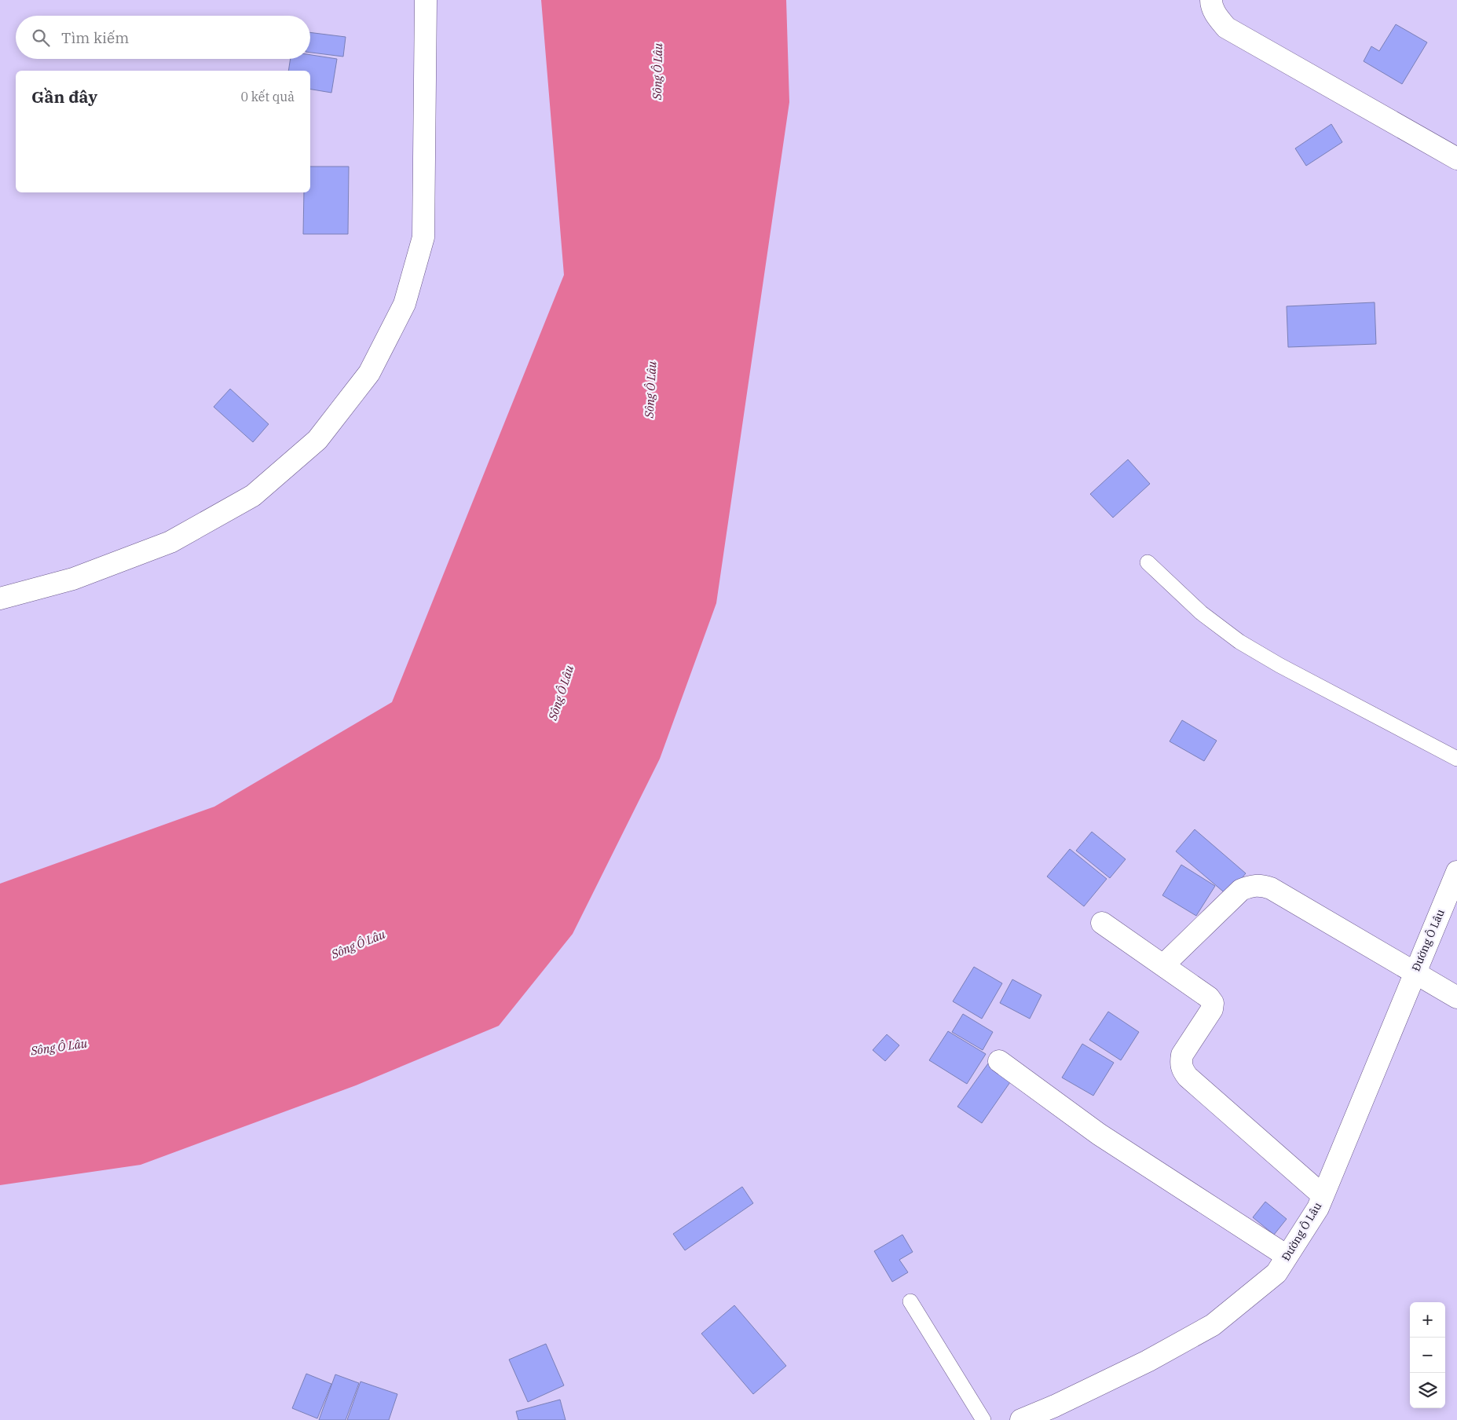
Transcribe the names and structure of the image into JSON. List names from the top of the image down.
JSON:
{
  "streets": {
    "street": ["Đường Ô Lâu"]
  },
  "water": ["Sông Ô Lâu"],
  "page": {
    "search": "Tìm kiếm",
    "heading": ["Gần đây", "0 kết quả"],
    "map_buttons": ["+", "−"]
  }
}
